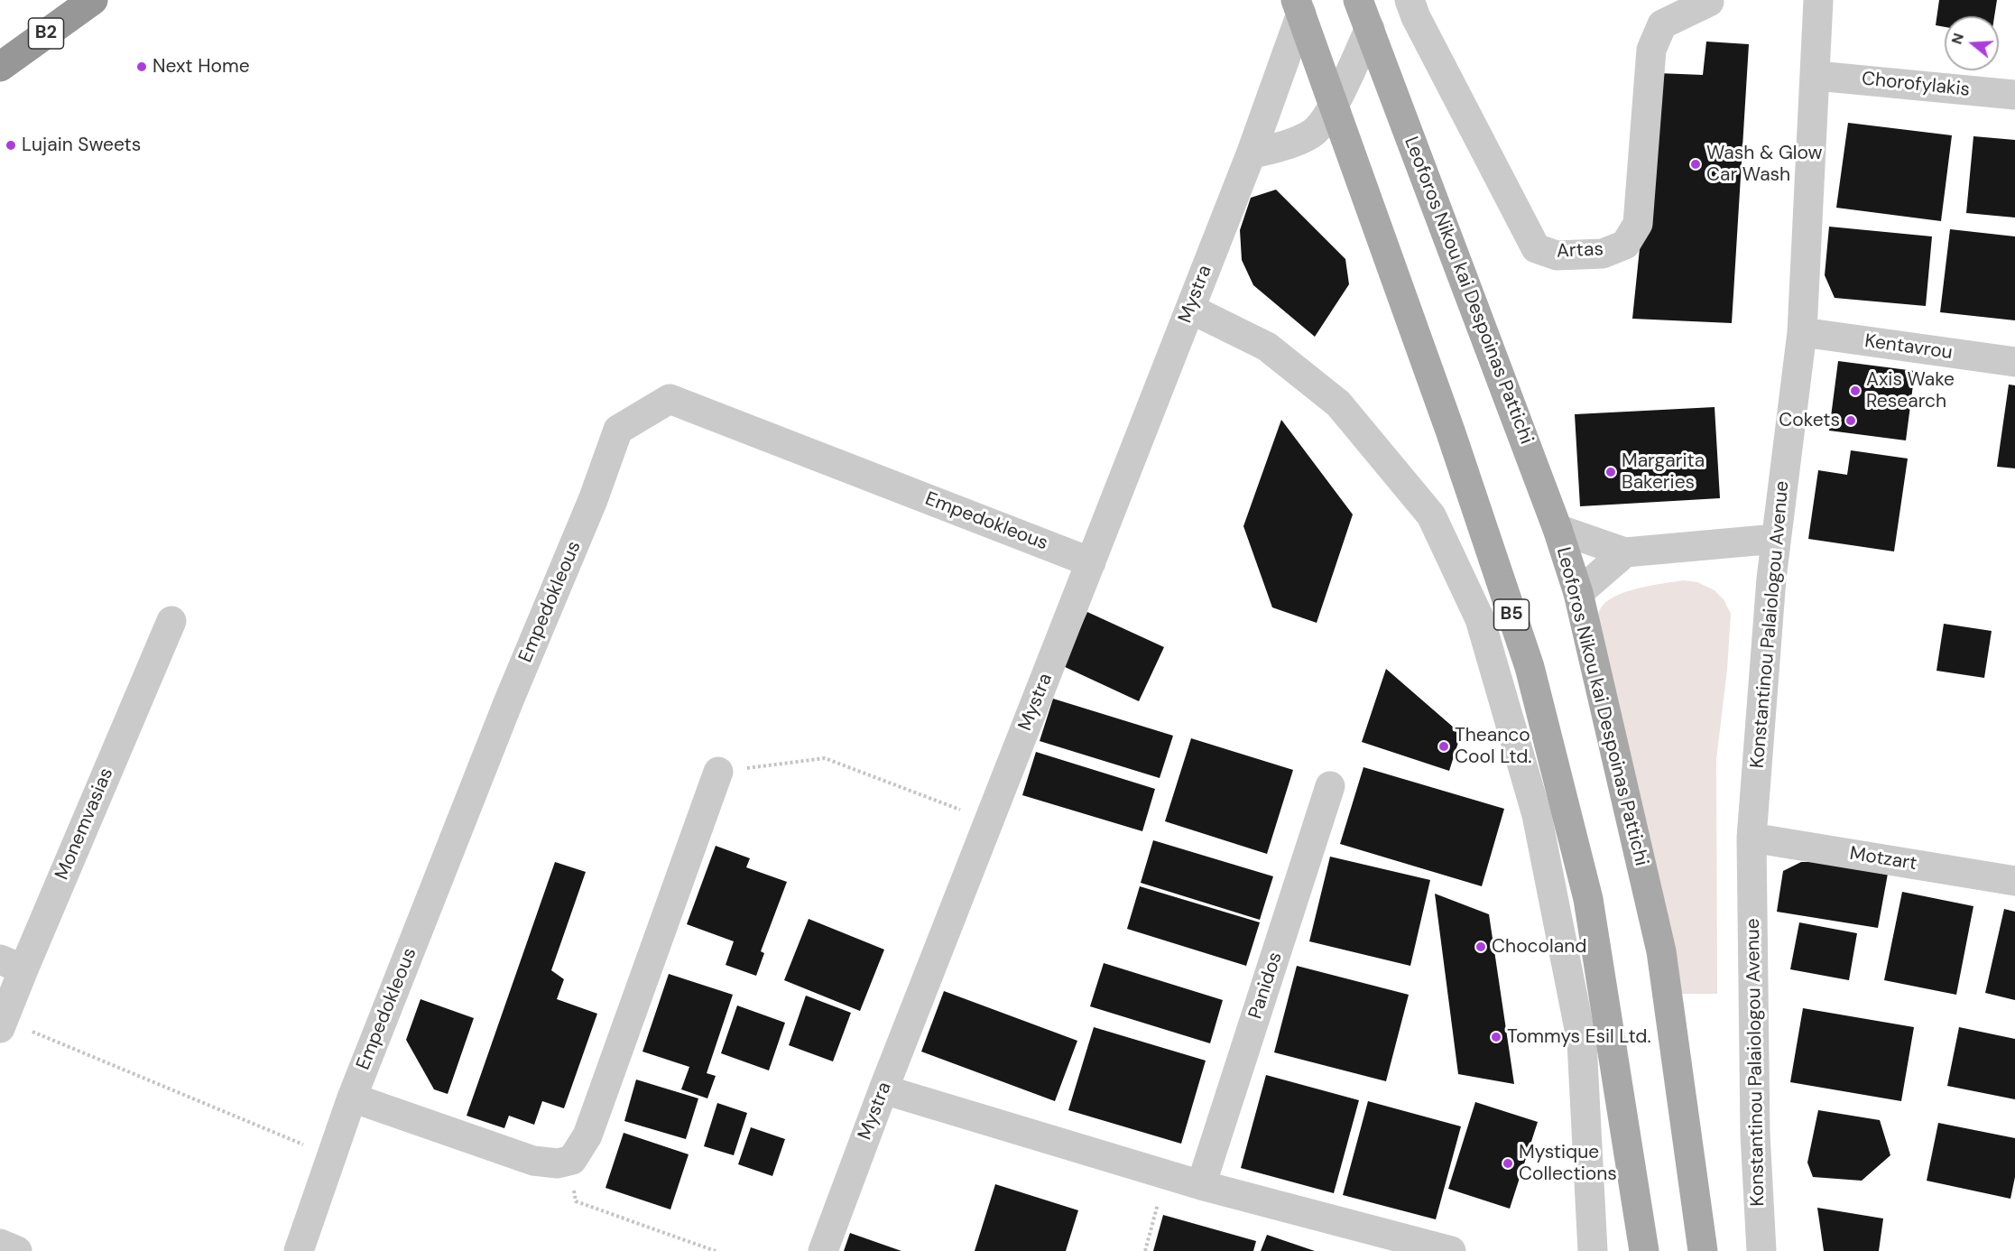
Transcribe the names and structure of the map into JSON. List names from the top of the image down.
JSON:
{
  "streets": {
    "highway": ["B2"],
    "main road": ["Leoforos Nikou kai Despoinas Pattichi", "B5"],
    "street": [
      "Chorofylakis",
      "Artas",
      "Mystra",
      "Kentavrou",
      "Empedokleous",
      "Konstantinou Palaiologou Avenue",
      "Monemvasias",
      "Motzart",
      "Panidos"
    ]
  },
  "crossings": [
    ["Chorofylakis", "Konstantinou Palaiologou Avenue"],
    ["Mystra", "Empedokleous"],
    ["Mystra", "B5"],
    ["Kentavrou", "Konstantinou Palaiologou Avenue"],
    ["Konstantinou Palaiologou Avenue", "Motzart"]
  ],
  "places": [
    "Next Home",
    "Lujain Sweets",
    "Wash & Glow Car Wash",
    "Axis Wake Research",
    "Cokets",
    "Margarita Bakeries",
    "Theanco Cool Ltd.",
    "Chocoland",
    "Tommys Esil Ltd.",
    "Mystique Collections"
  ],
  "north": "left"
}
